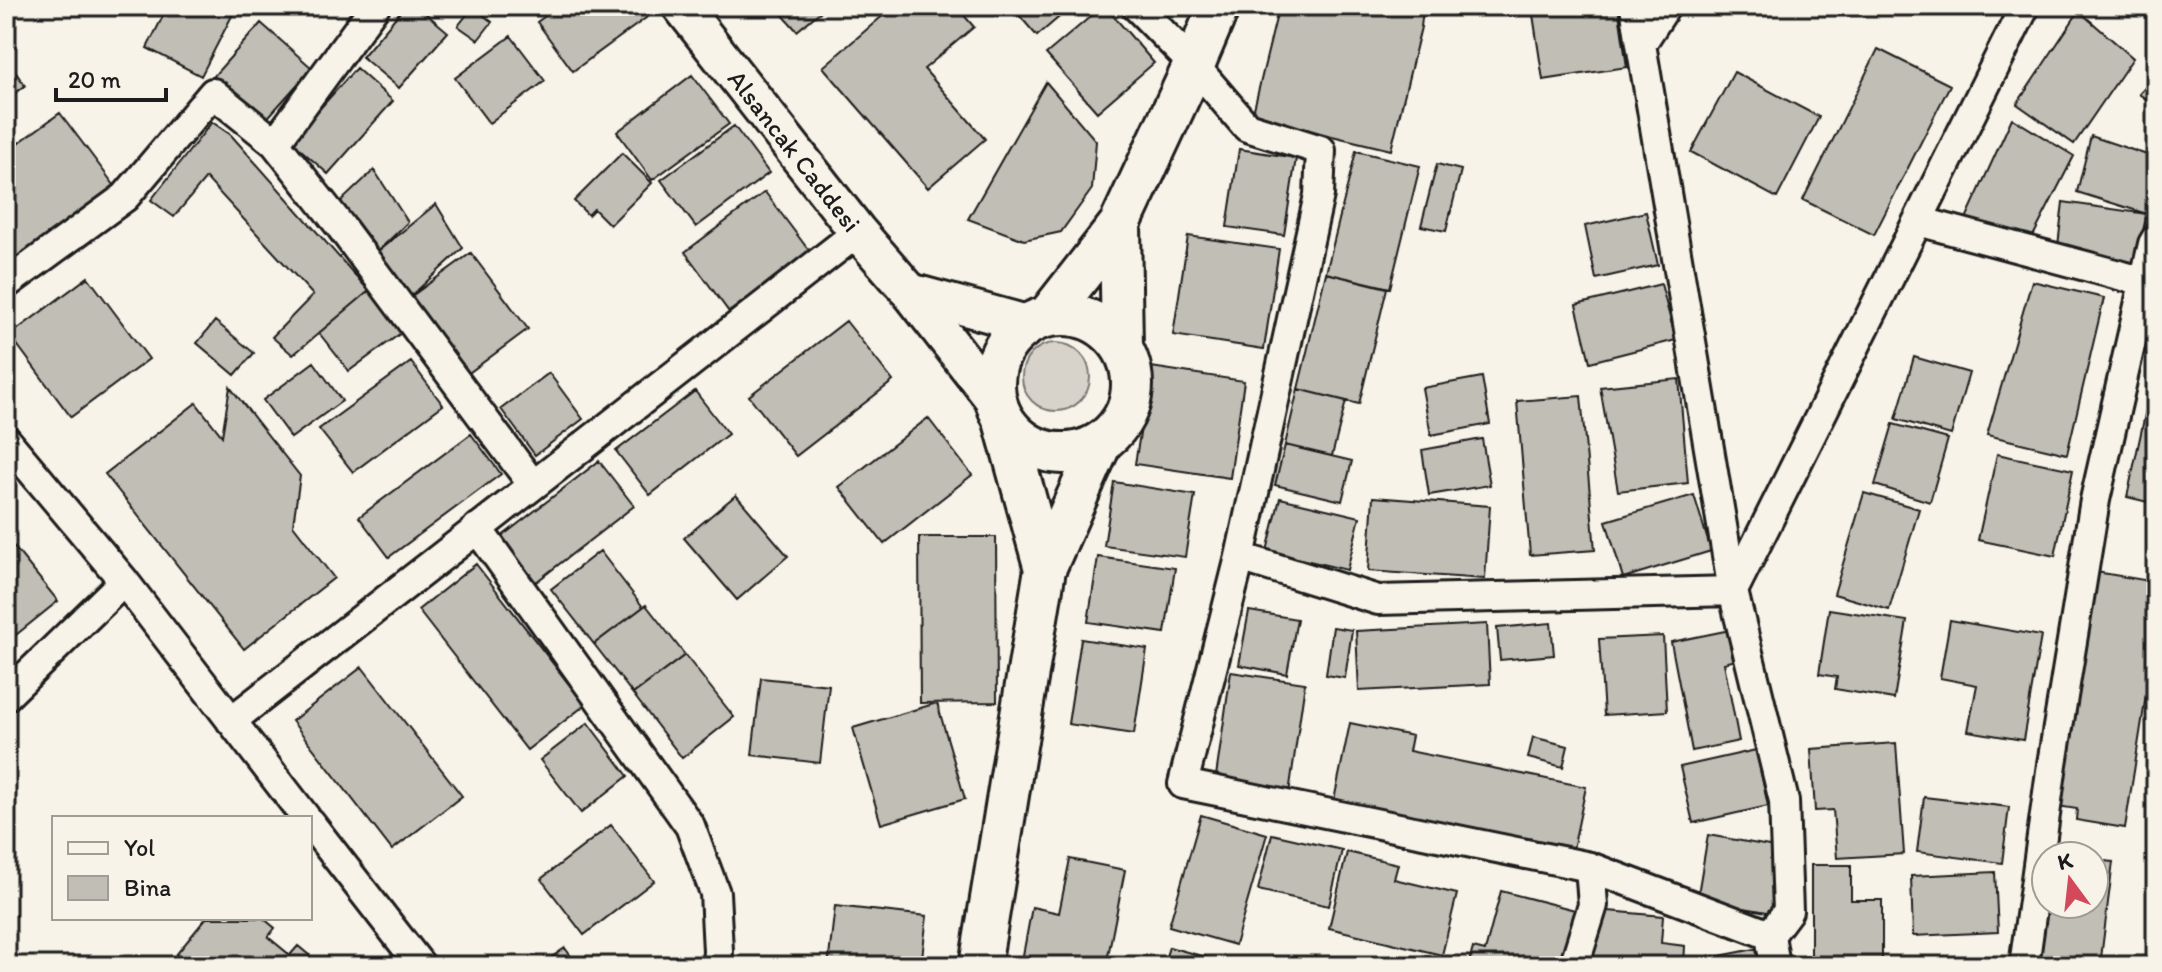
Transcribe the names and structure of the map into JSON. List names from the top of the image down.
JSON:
{
  "streets": {
    "street": ["Alsancak Caddesi"]
  },
  "legend": ["Yol", "Bina"],
  "scale_bar": "20 m",
  "north": "top"
}
